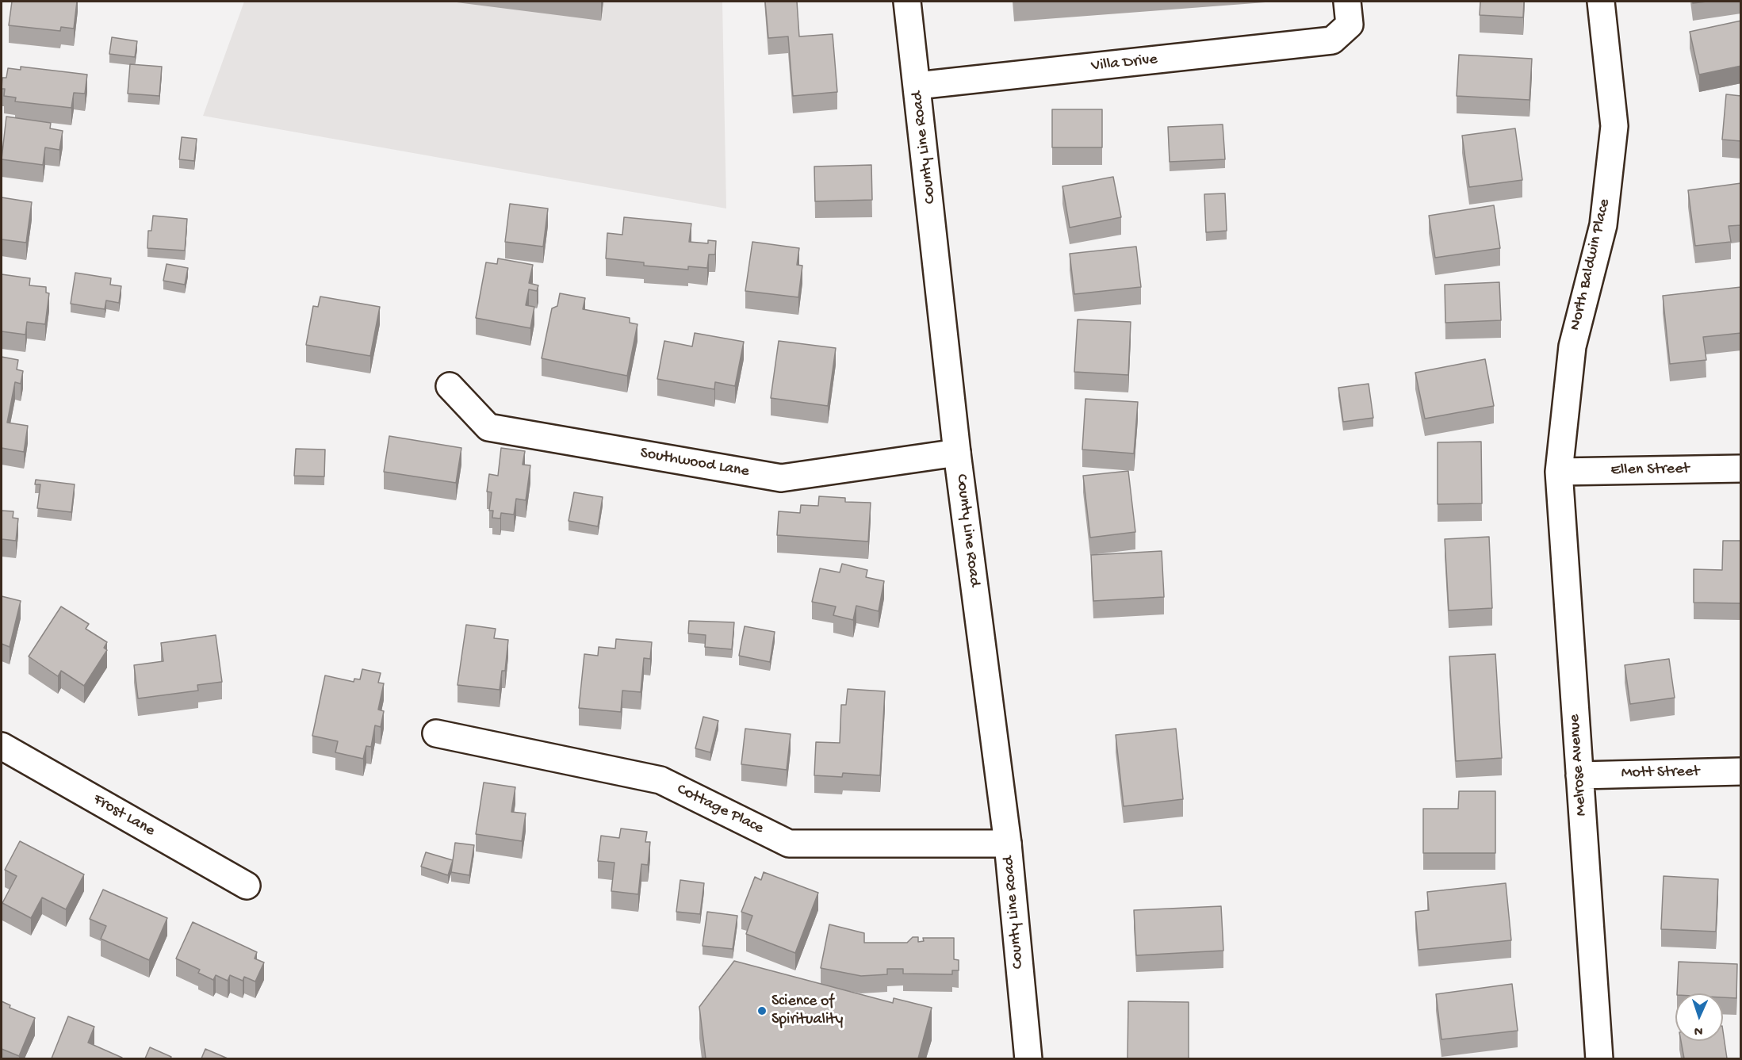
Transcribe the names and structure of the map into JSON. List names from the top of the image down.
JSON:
{
  "streets": {
    "street": [
      "Villa Drive",
      "County Line Road",
      "North Baldwin Place",
      "Southwood Lane",
      "Ellen Street",
      "Melrose Avenue",
      "Mott Street",
      "Cottage Place",
      "Frost Lane"
    ]
  },
  "crossings": [
    ["Villa Drive", "County Line Road"],
    ["County Line Road", "Southwood Lane"],
    ["County Line Road", "Cottage Place"],
    ["North Baldwin Place", "Ellen Street"],
    ["North Baldwin Place", "Melrose Avenue"],
    ["Ellen Street", "Melrose Avenue"],
    ["Melrose Avenue", "Mott Street"]
  ],
  "places": ["Science of Spirituality"],
  "north": "bottom"
}
